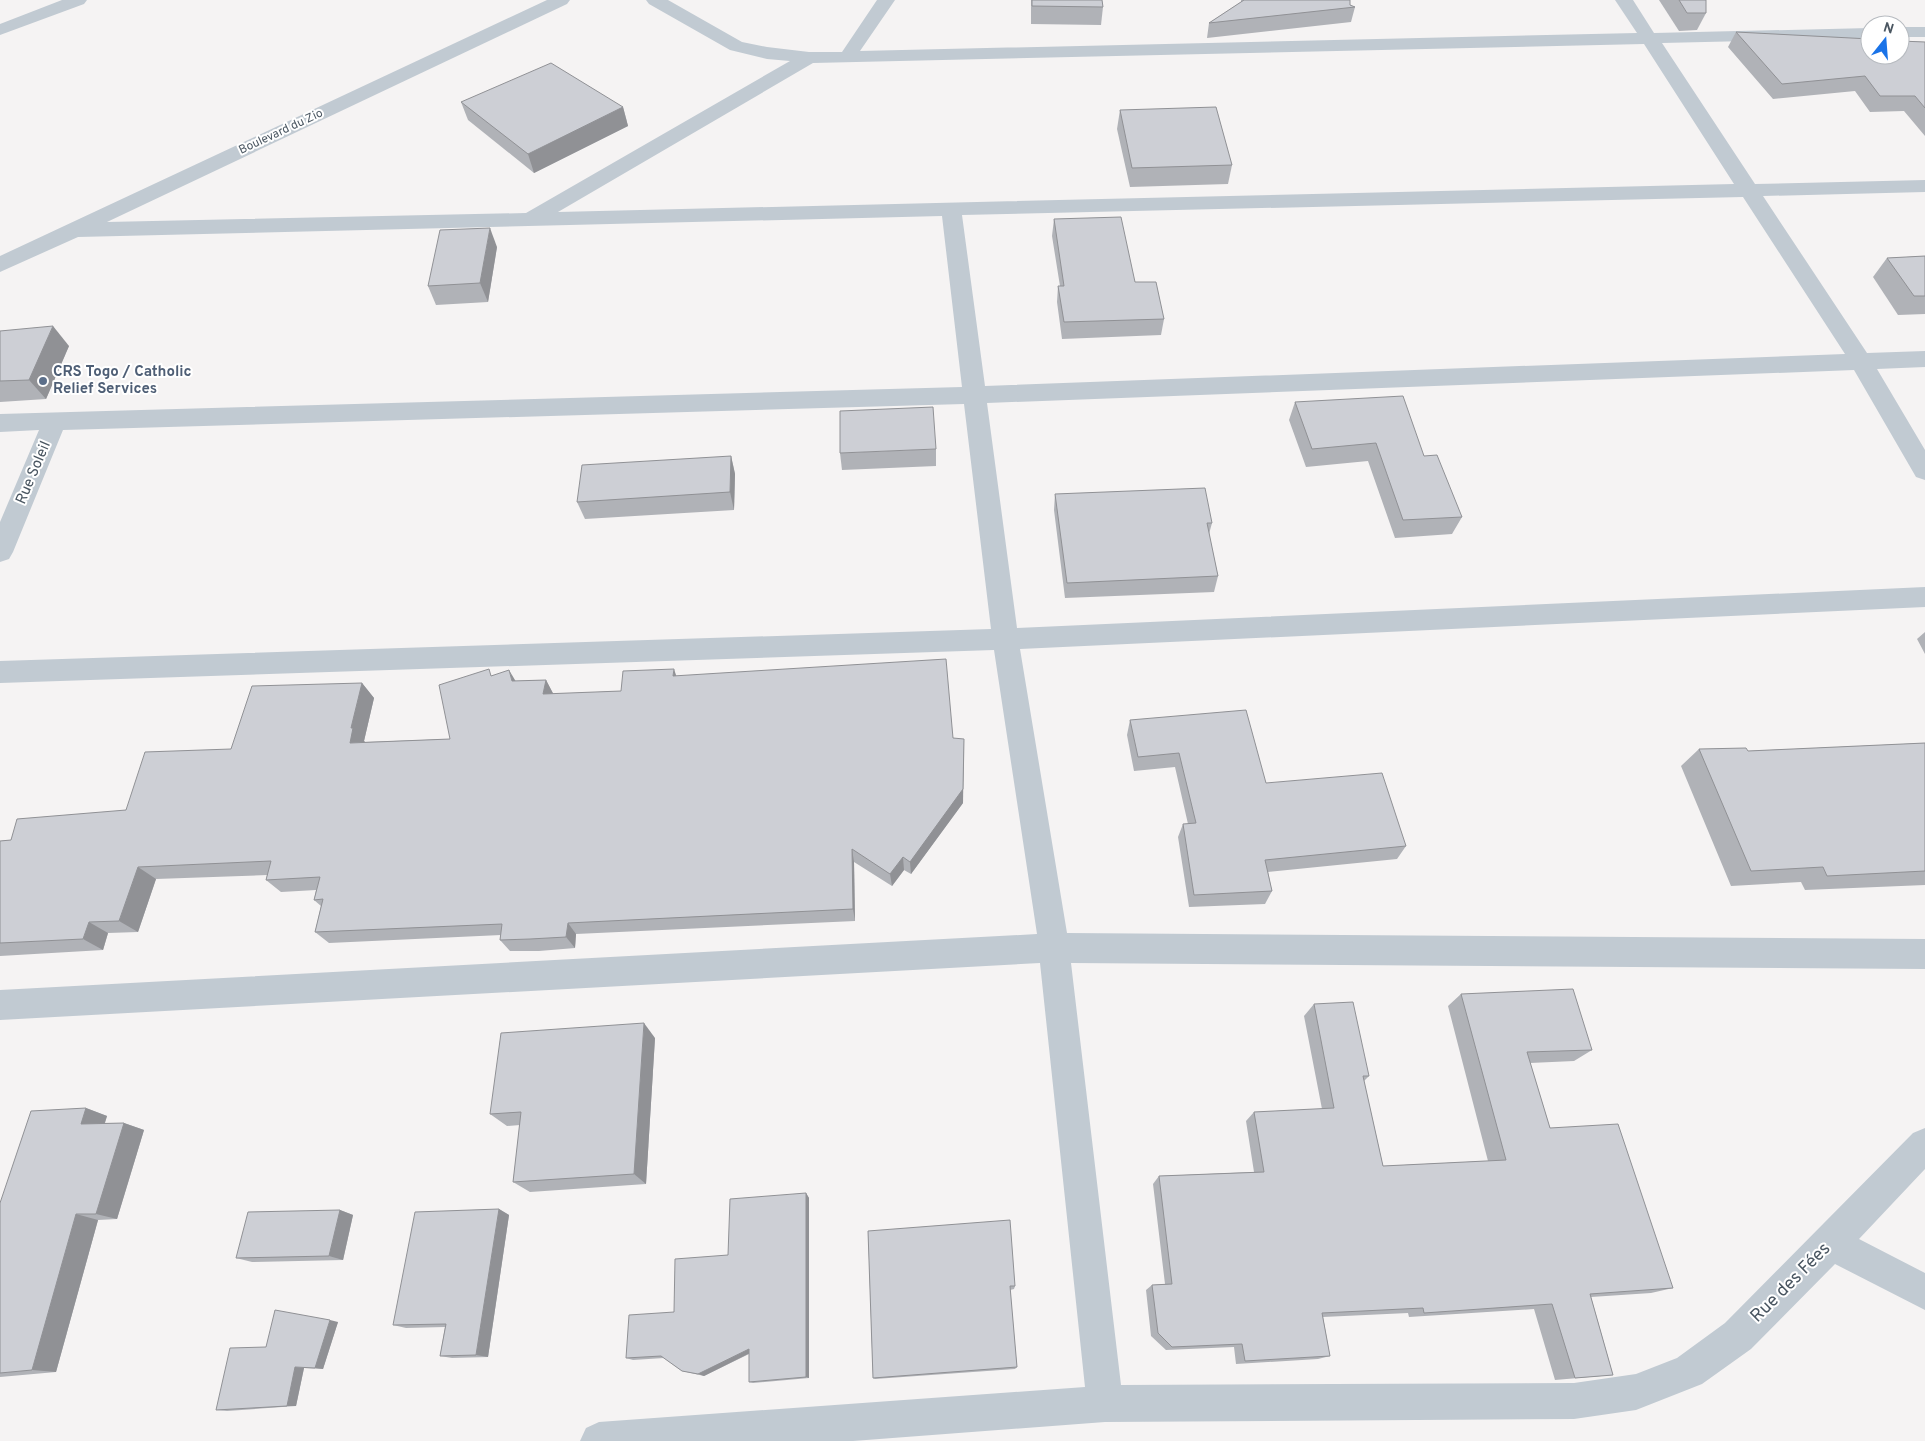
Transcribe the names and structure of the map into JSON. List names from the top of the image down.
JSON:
{
  "streets": {
    "street": ["Boulevard du Zio", "Rue Soleil", "Rue des Fées"]
  },
  "places": ["CRS Togo / Catholic Relief Services"],
  "north": "top"
}
